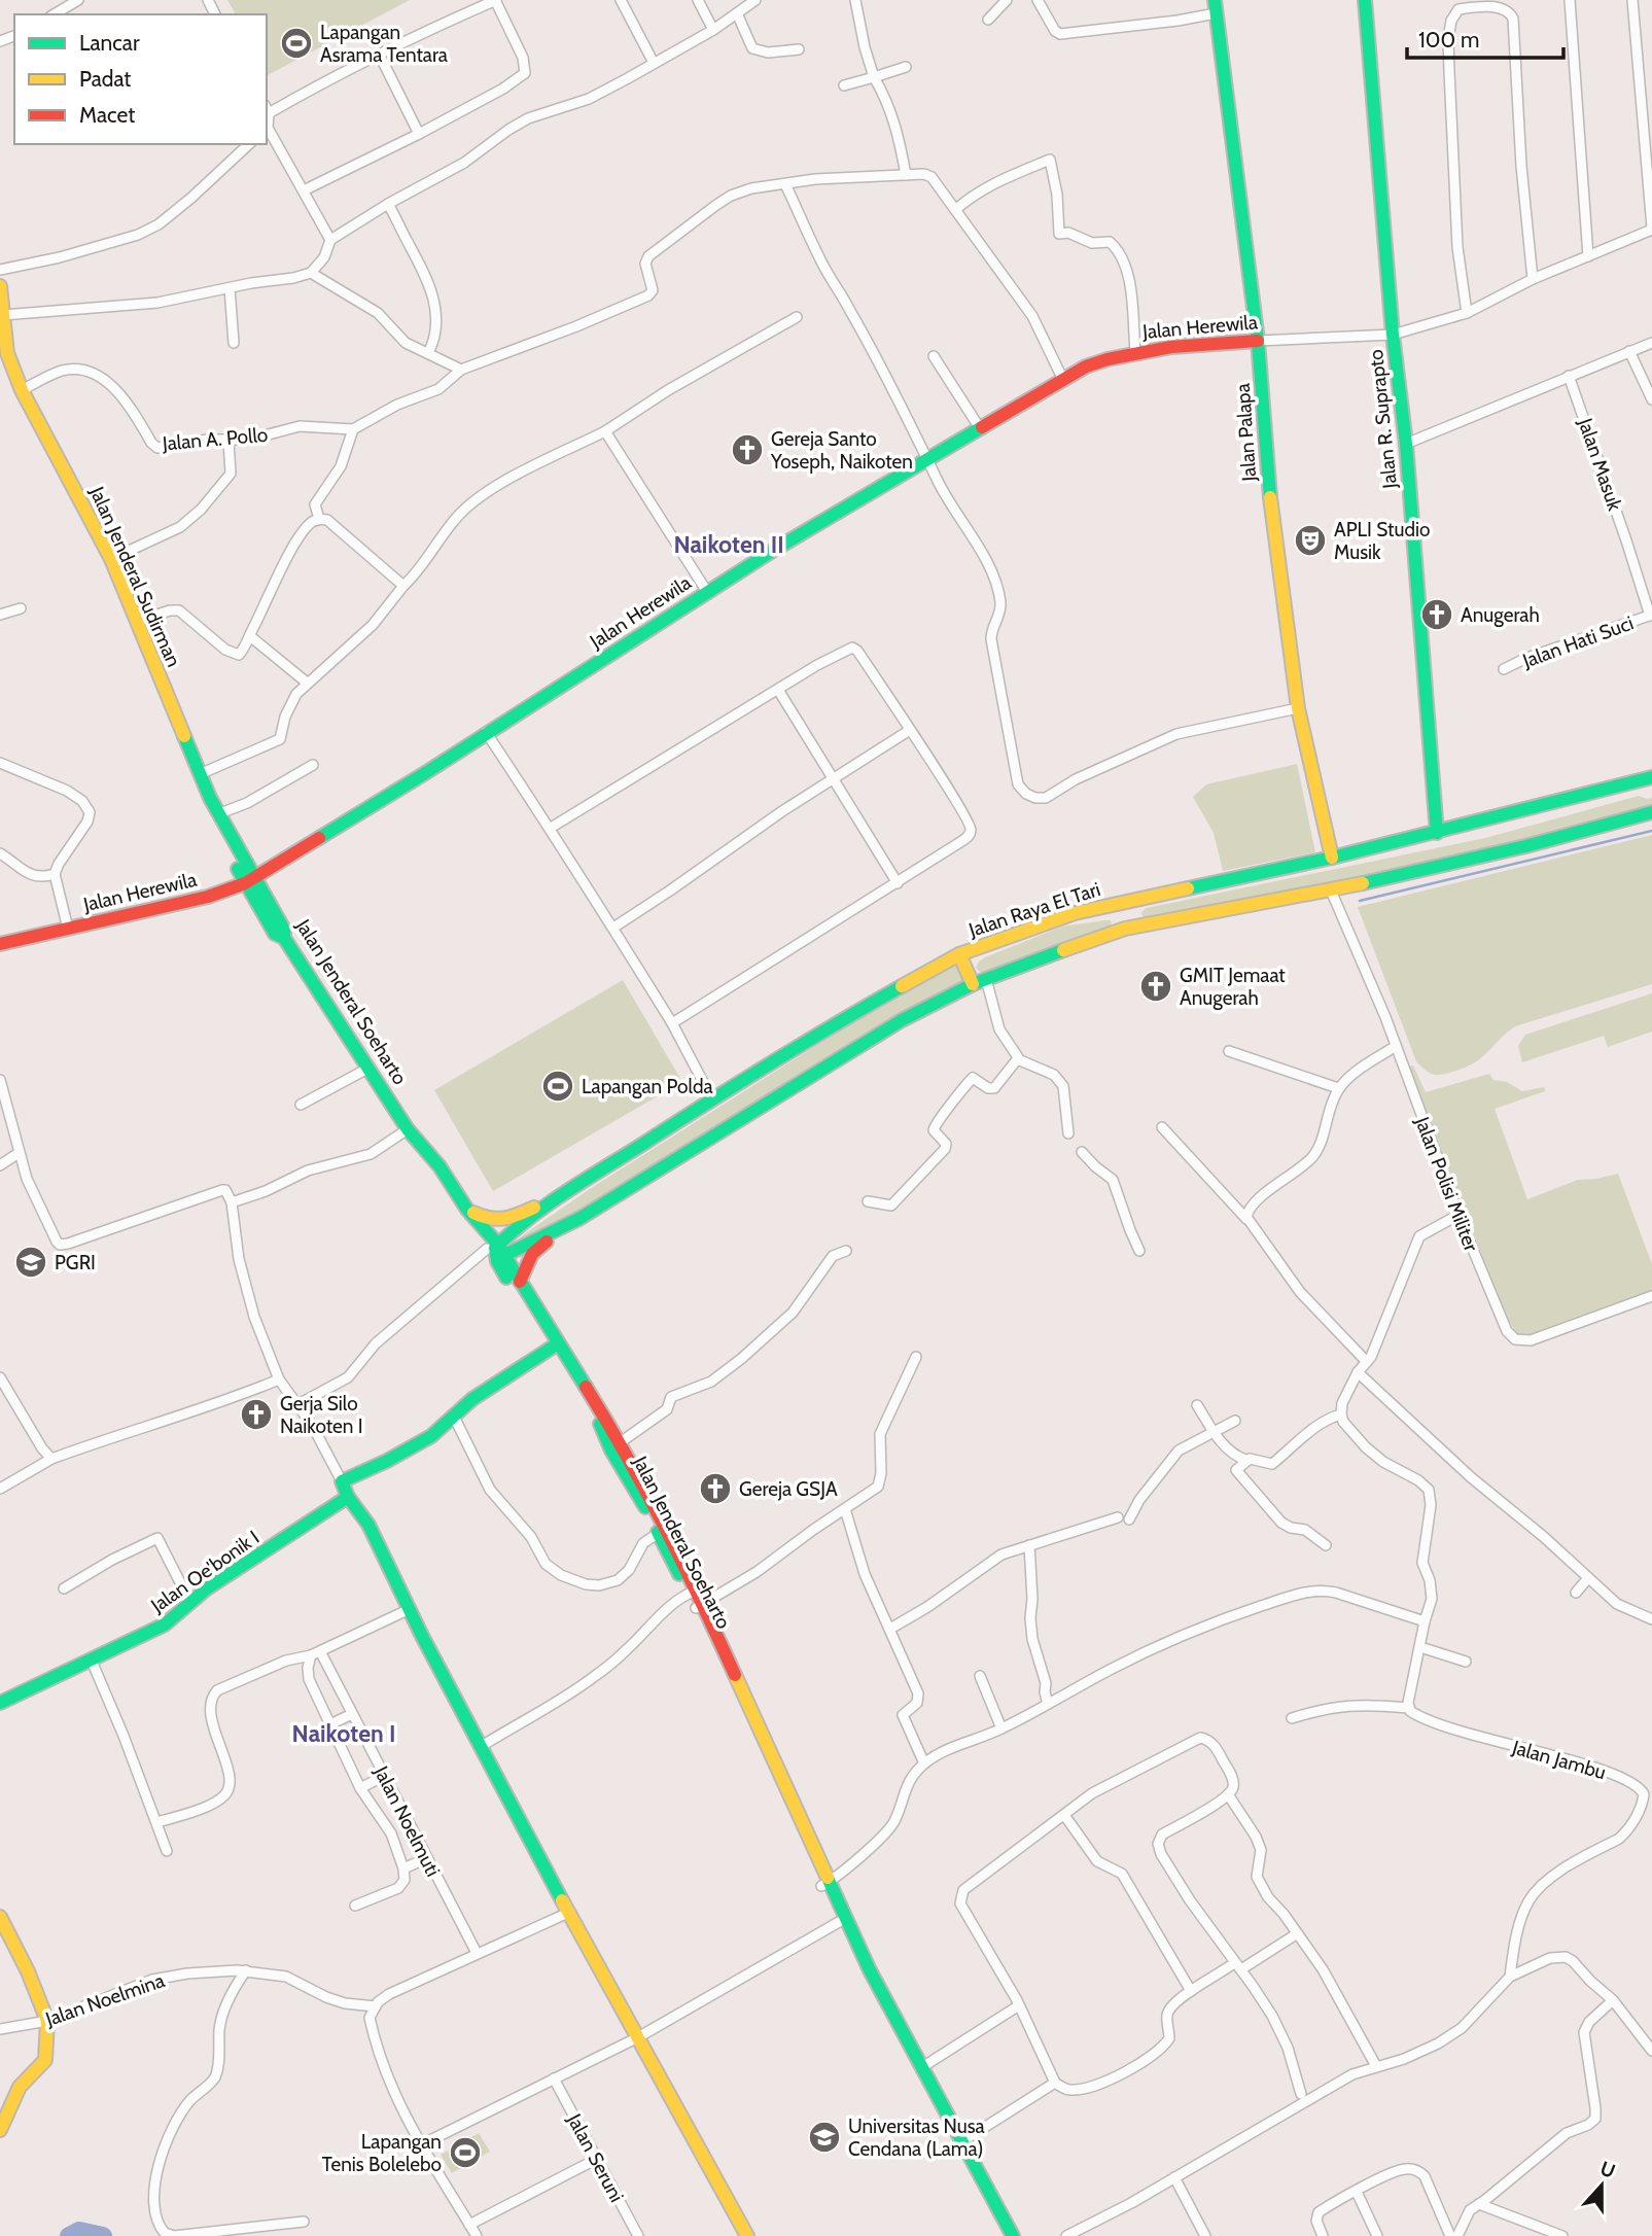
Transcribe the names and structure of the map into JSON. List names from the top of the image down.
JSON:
{
  "streets": {
    "main road": [
      "Jalan Herewila",
      "Jalan R. Suprapto",
      "Jalan Palapa",
      "Jalan Jenderal Sudirman",
      "Jalan Raya El Tari",
      "Jalan Jenderal Soeharto",
      "Jalan Oe'bonik I"
    ],
    "street": [
      "Jalan A. Pollo",
      "Jalan Masuk",
      "Jalan Hati Suci",
      "Jalan Polisi Militer",
      "Jalan Jambu",
      "Jalan Noelmuti",
      "Jalan Noelmina",
      "Jalan Seruni"
    ]
  },
  "crossings": [
    ["Jalan Herewila", "Jalan R. Suprapto"],
    ["Jalan Herewila", "Jalan Palapa"],
    ["Jalan Herewila", "Jalan Jenderal Sudirman"],
    ["Jalan Herewila", "Jalan Jenderal Soeharto"],
    ["Jalan R. Suprapto", "Jalan Raya El Tari"],
    ["Jalan Palapa", "Jalan Raya El Tari"],
    ["Jalan A. Pollo", "Jalan Jenderal Sudirman"],
    ["Jalan Masuk", "Jalan Hati Suci"],
    ["Jalan Jenderal Sudirman", "Jalan Jenderal Soeharto"],
    ["Jalan Raya El Tari", "Jalan Jenderal Soeharto"]
  ],
  "districts": ["Naikoten II", "Naikoten I"],
  "places": {
    "sports": ["Lapangan Asrama Tentara", "Lapangan Polda", "Lapangan Tenis Bolelebo"],
    "church": [
      "Gereja Santo Yoseph, Naikoten",
      "Anugerah",
      "GMIT Jemaat Anugerah",
      "Gerja Silo Naikoten I",
      "Gereja GSJA"
    ],
    "theatre": ["APLI Studio Musik"],
    "school or university": ["PGRI", "Universitas Nusa Cendana (Lama)"]
  },
  "legend": ["Lancar", "Padat", "Macet"],
  "scale_bar": "100 m",
  "north": "top"
}
